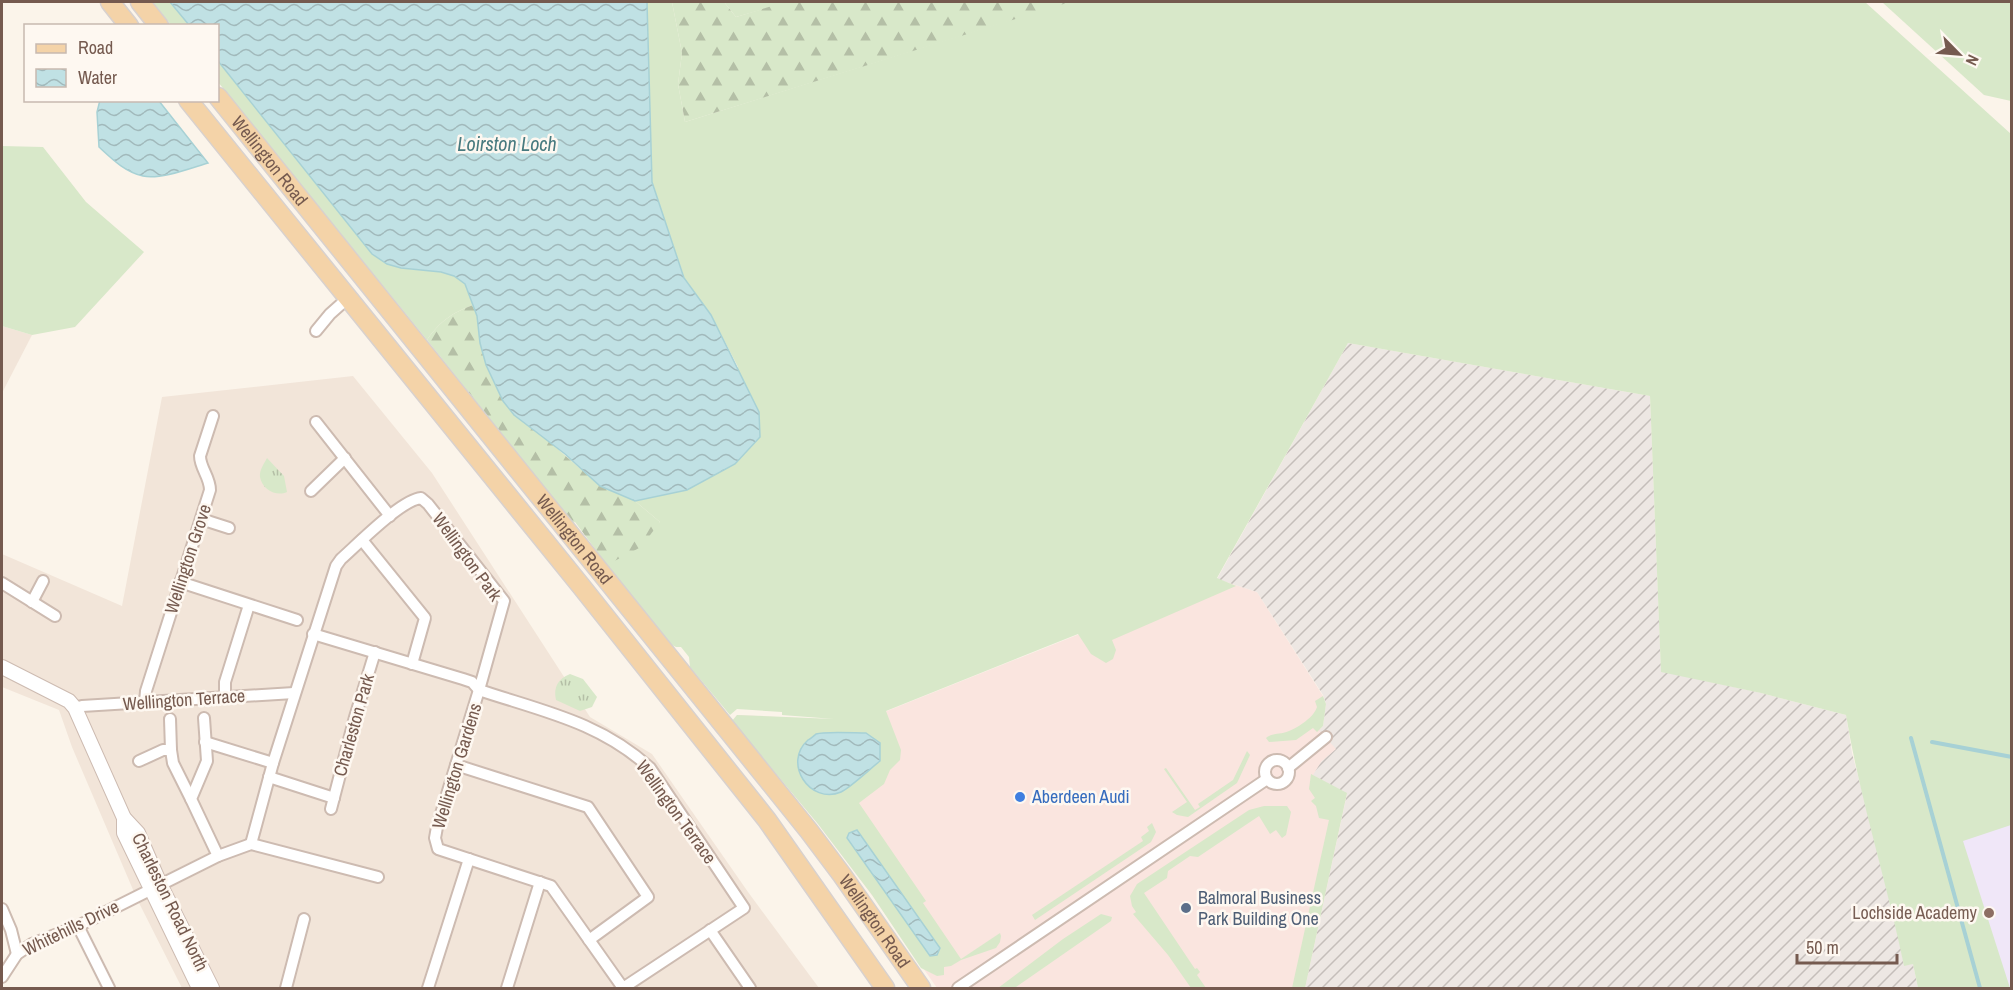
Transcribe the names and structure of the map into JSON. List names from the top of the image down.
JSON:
{
  "streets": {
    "main road": ["Wellington Road"],
    "street": [
      "Wellington Park",
      "Wellington Grove",
      "Wellington Terrace",
      "Charleston Park",
      "Wellington Gardens",
      "Charleston Road North",
      "Whitehills Drive"
    ]
  },
  "crossings": [
    ["Wellington Park", "Wellington Terrace"],
    ["Wellington Park", "Wellington Gardens"],
    ["Wellington Grove", "Wellington Terrace"],
    ["Wellington Terrace", "Charleston Park"],
    ["Wellington Terrace", "Wellington Gardens"],
    ["Wellington Terrace", "Charleston Road North"],
    ["Charleston Road North", "Whitehills Drive"]
  ],
  "water": ["Loirston Loch"],
  "places": ["Aberdeen Audi", "Balmoral Business Park Building One", "Lochside Academy"],
  "legend": ["Road", "Water"],
  "scale_bar": "50 m",
  "north": "bottom right"
}
